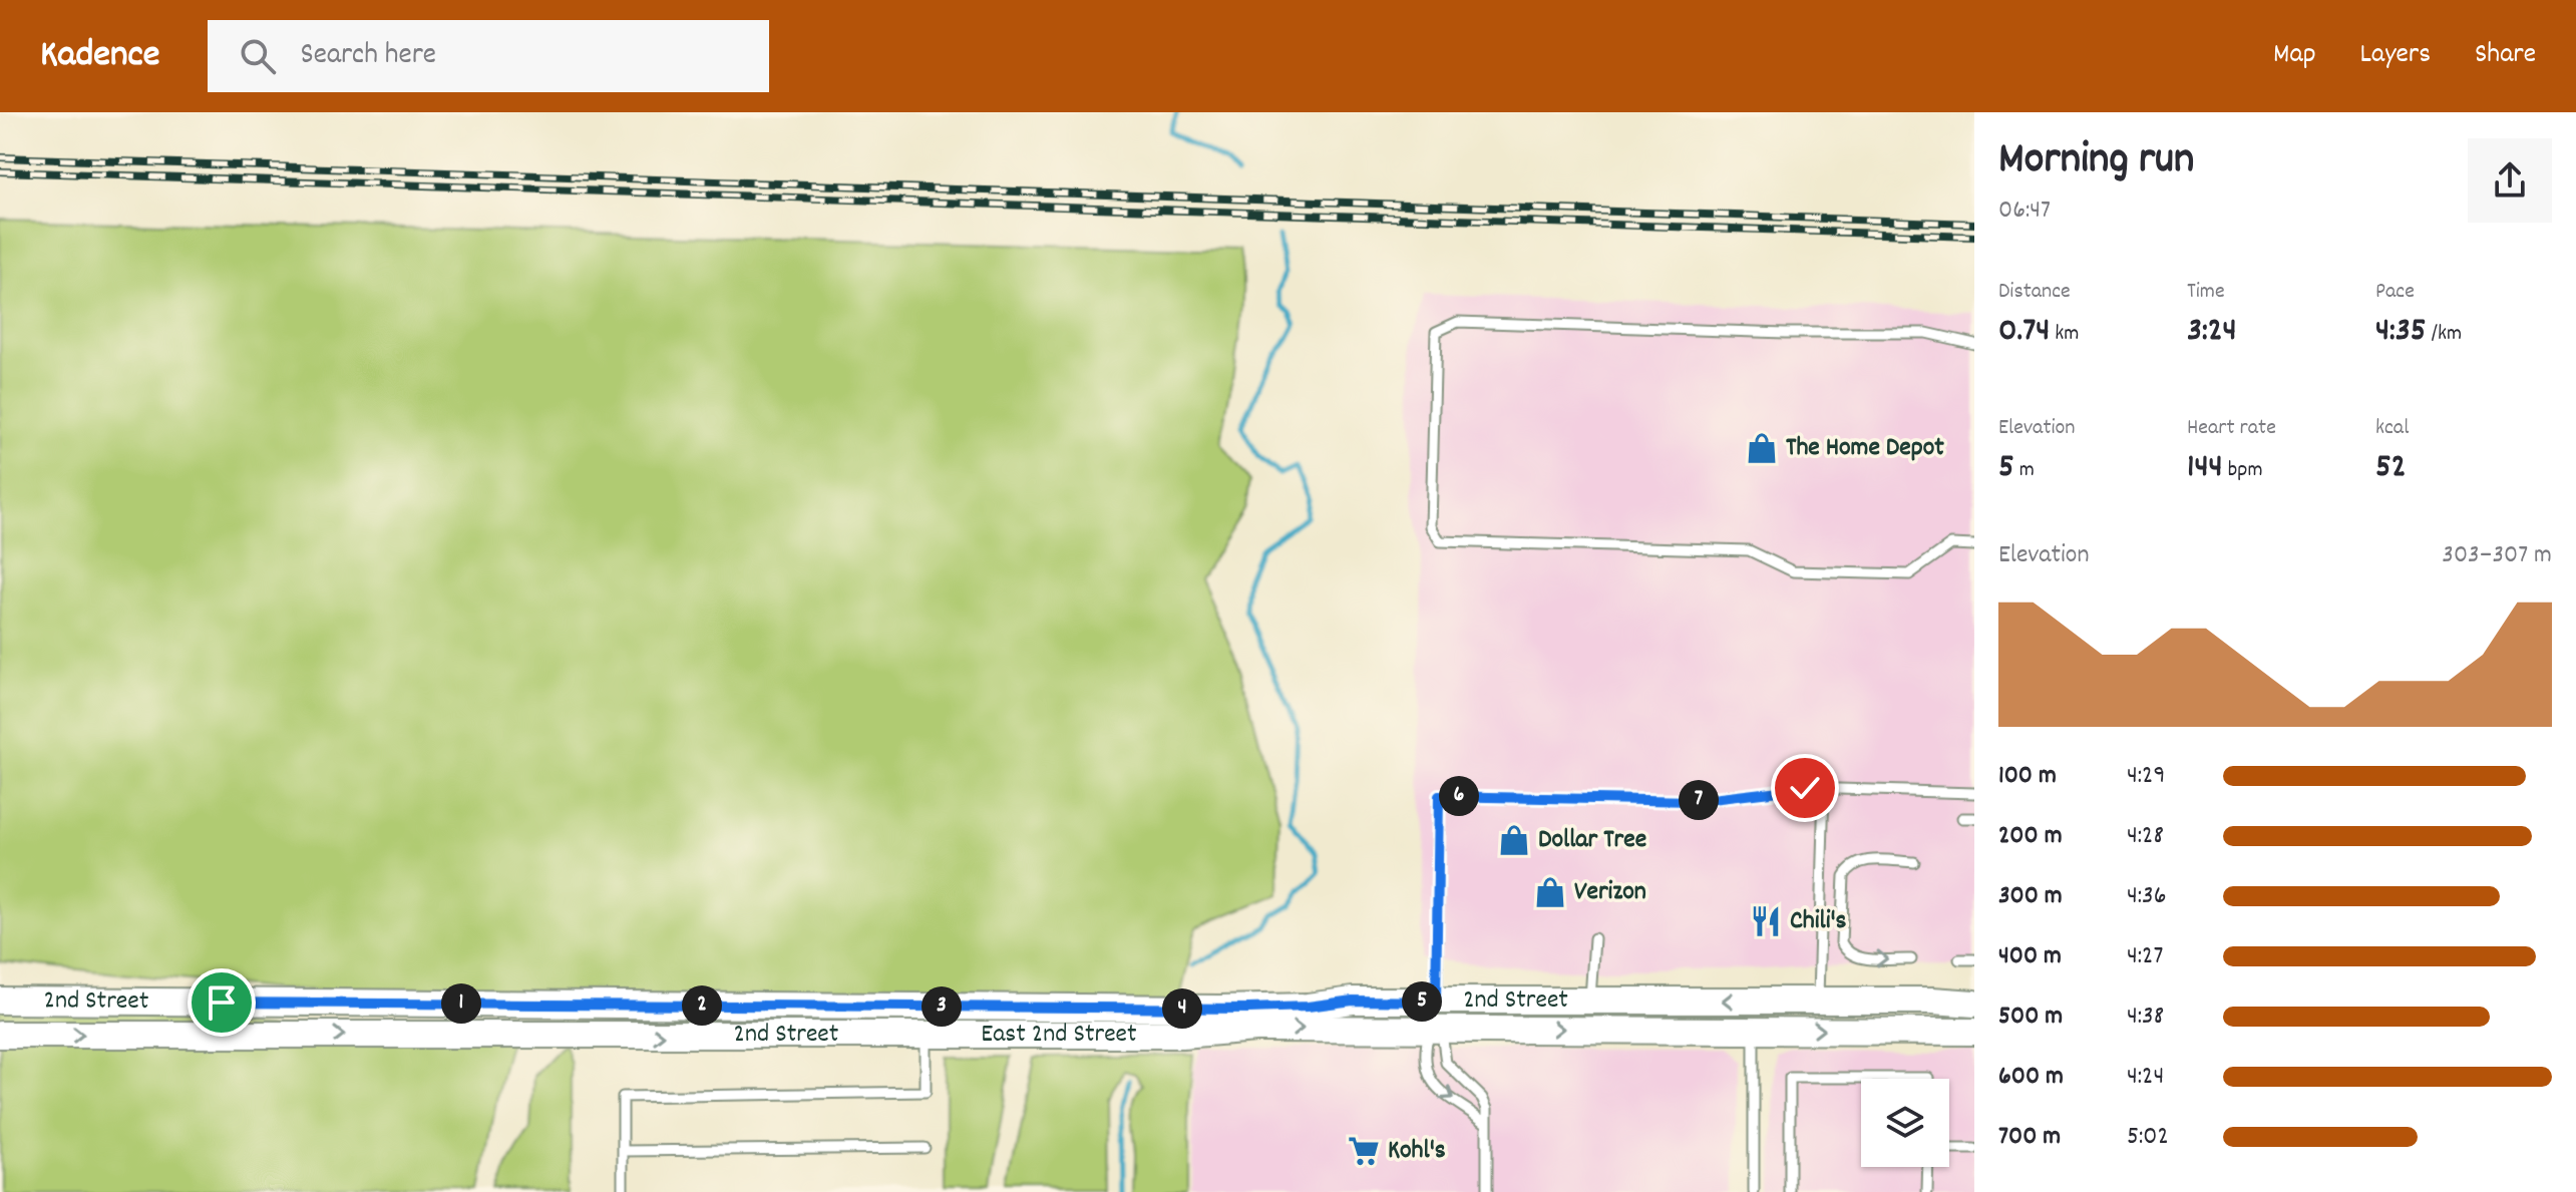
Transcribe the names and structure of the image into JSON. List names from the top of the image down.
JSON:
{
  "streets": {
    "street": ["2nd Street", "East 2nd Street"]
  },
  "crossings": [
    ["2nd Street", "East 2nd Street"]
  ],
  "places": {
    "shop": ["The Home Depot", "Dollar Tree", "Verizon"],
    "restaurant": ["Chili's"],
    "supermarket": ["Kohl's"]
  },
  "page": {
    "header": "Kadence",
    "search": "Search here",
    "nav": ["Map", "Layers", "Share"],
    "heading": ["Morning run", "06:47"],
    "stats": [
      ["Distance", "0.74 km"],
      ["Time", "3:24"],
      ["Pace", "4:35 /km"],
      ["Elevation", "5 m"],
      ["Heart rate", "144 bpm"],
      ["kcal", "52"]
    ],
    "chart": ["Elevation", "303–307 m"],
    "list": [
      {
        "name": "100 m",
        "note": "4:29"
      },
      {
        "name": "200 m",
        "note": "4:28"
      },
      {
        "name": "300 m",
        "note": "4:36"
      },
      {
        "name": "400 m",
        "note": "4:27"
      },
      {
        "name": "500 m",
        "note": "4:38"
      },
      {
        "name": "600 m",
        "note": "4:24"
      },
      {
        "name": "700 m",
        "note": "5:02"
      }
    ],
    "pins": [
      "6",
      "7",
      "5",
      "1",
      "2",
      "3",
      "4"
    ]
  }
}
